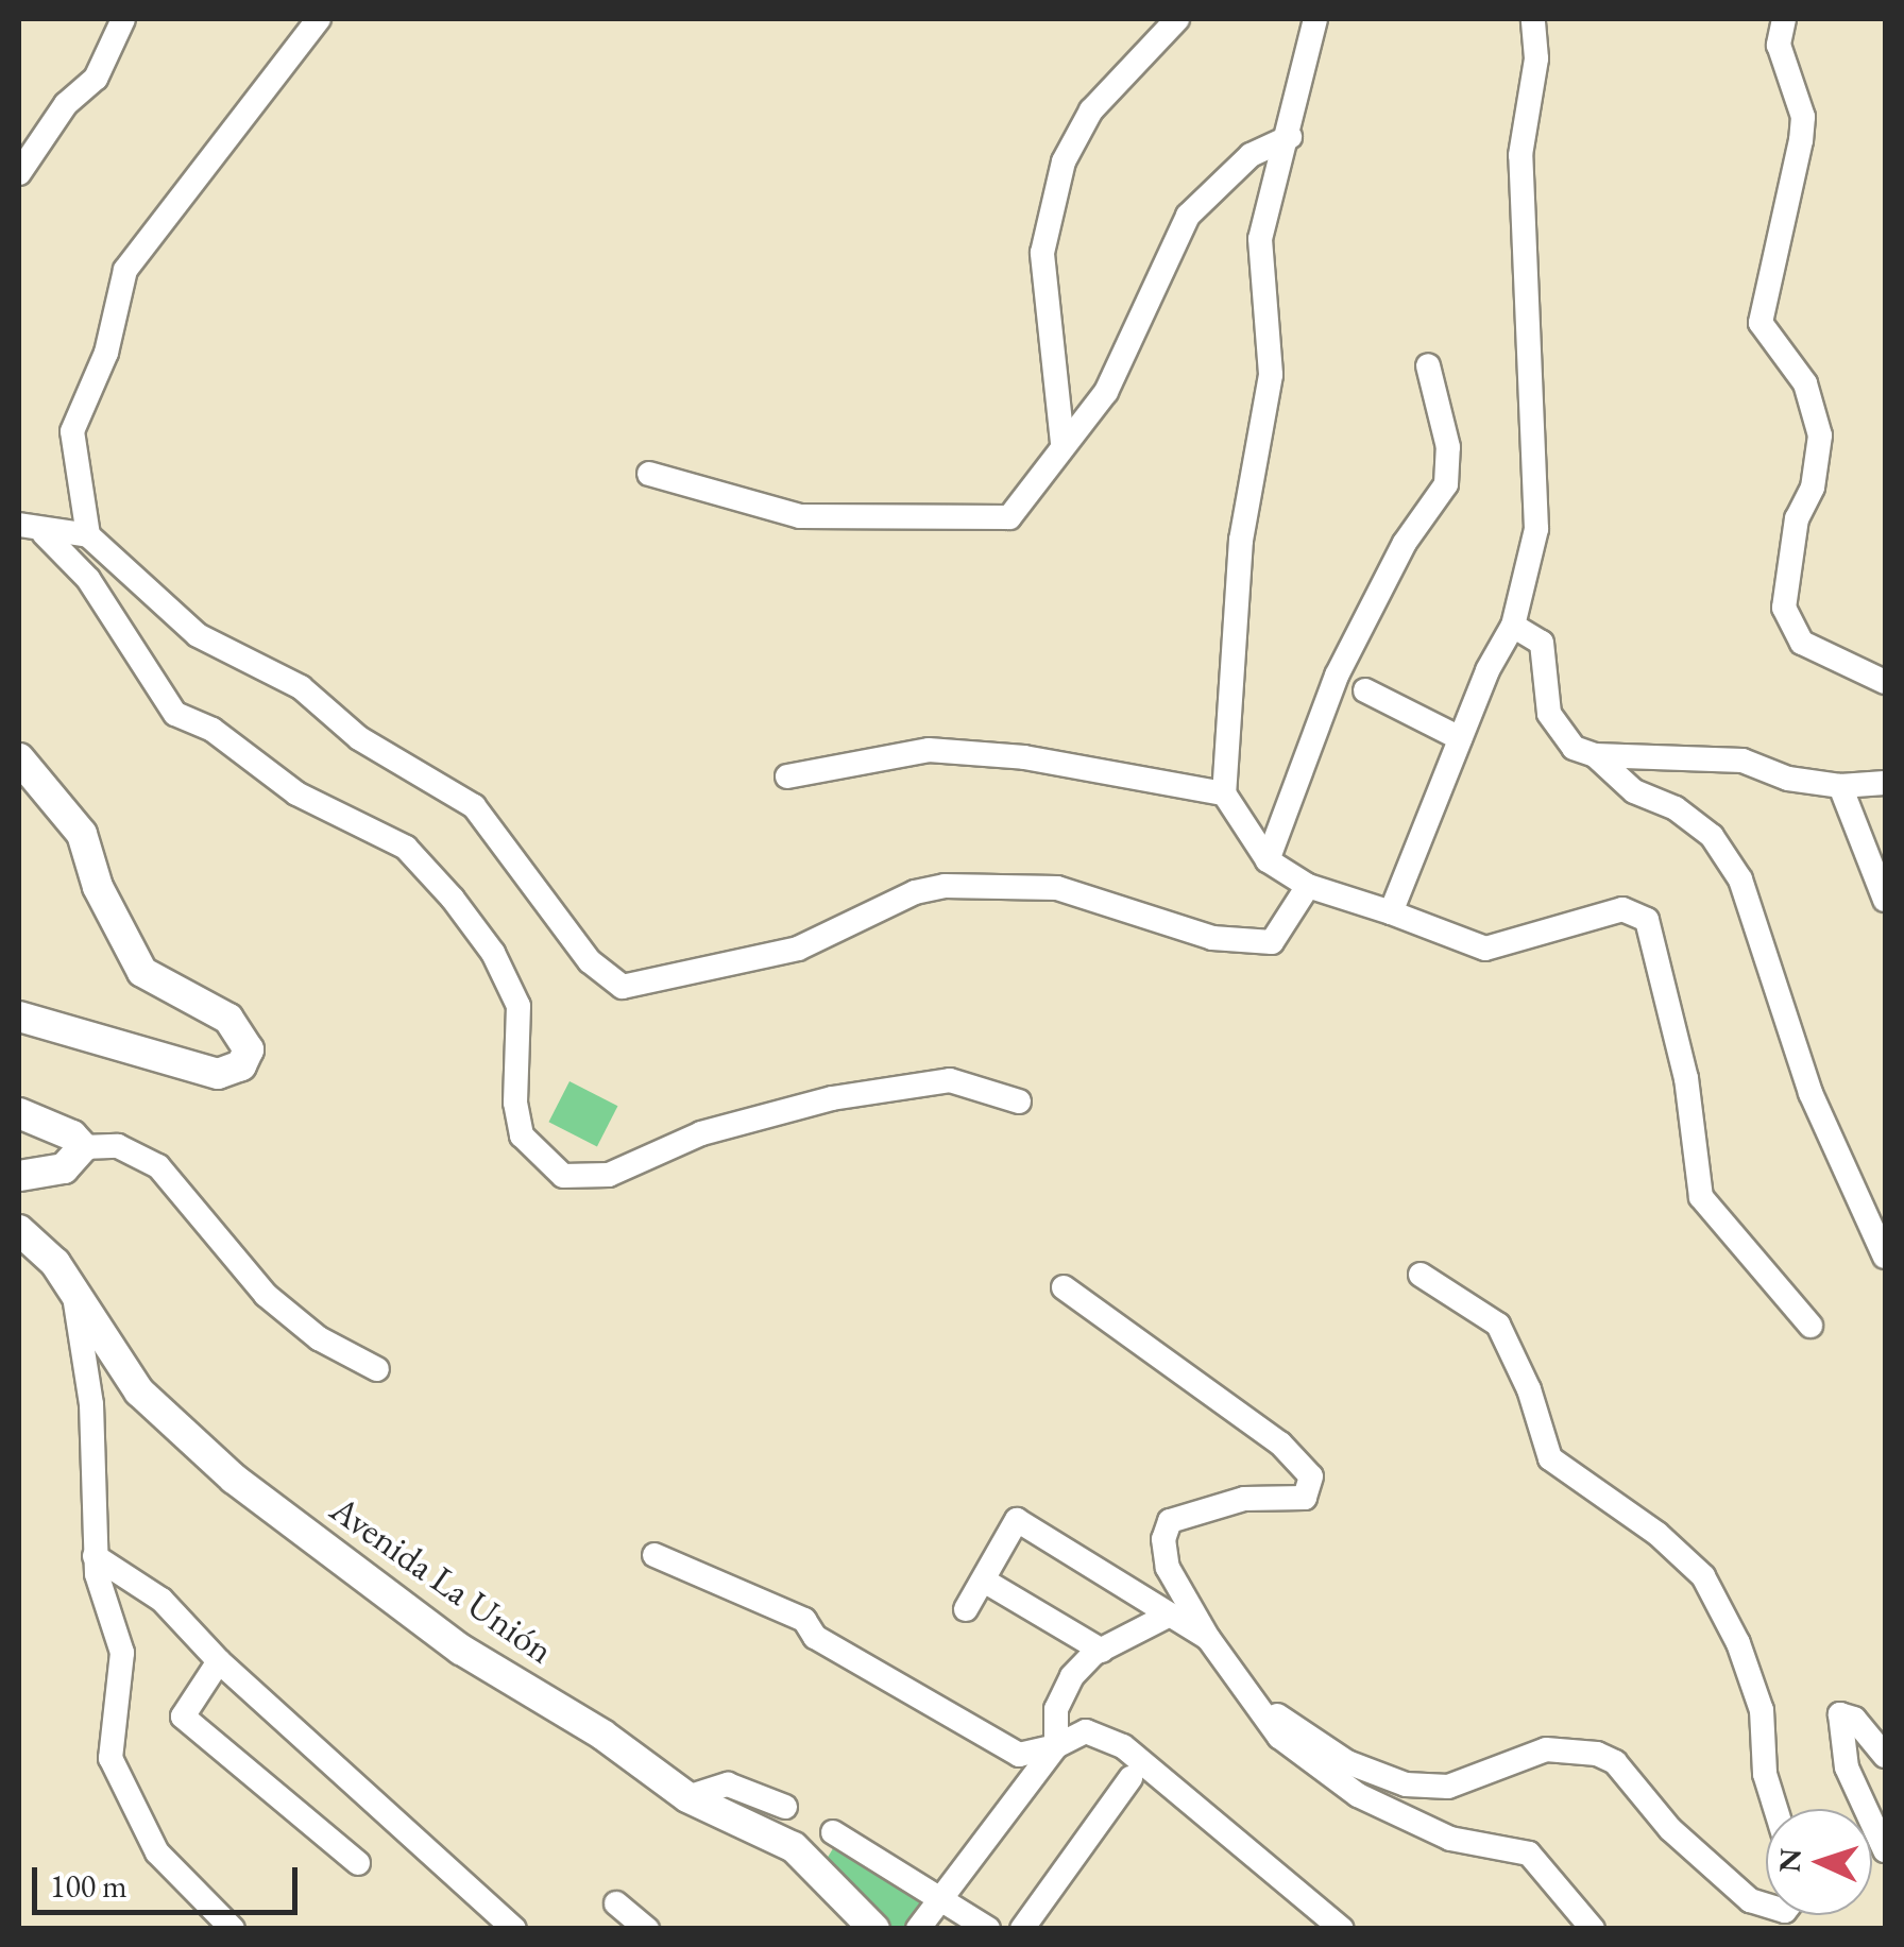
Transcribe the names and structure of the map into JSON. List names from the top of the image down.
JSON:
{
  "streets": {
    "main road": ["Avenida La Unión"]
  },
  "scale_bar": "100 m",
  "north": "left"
}
